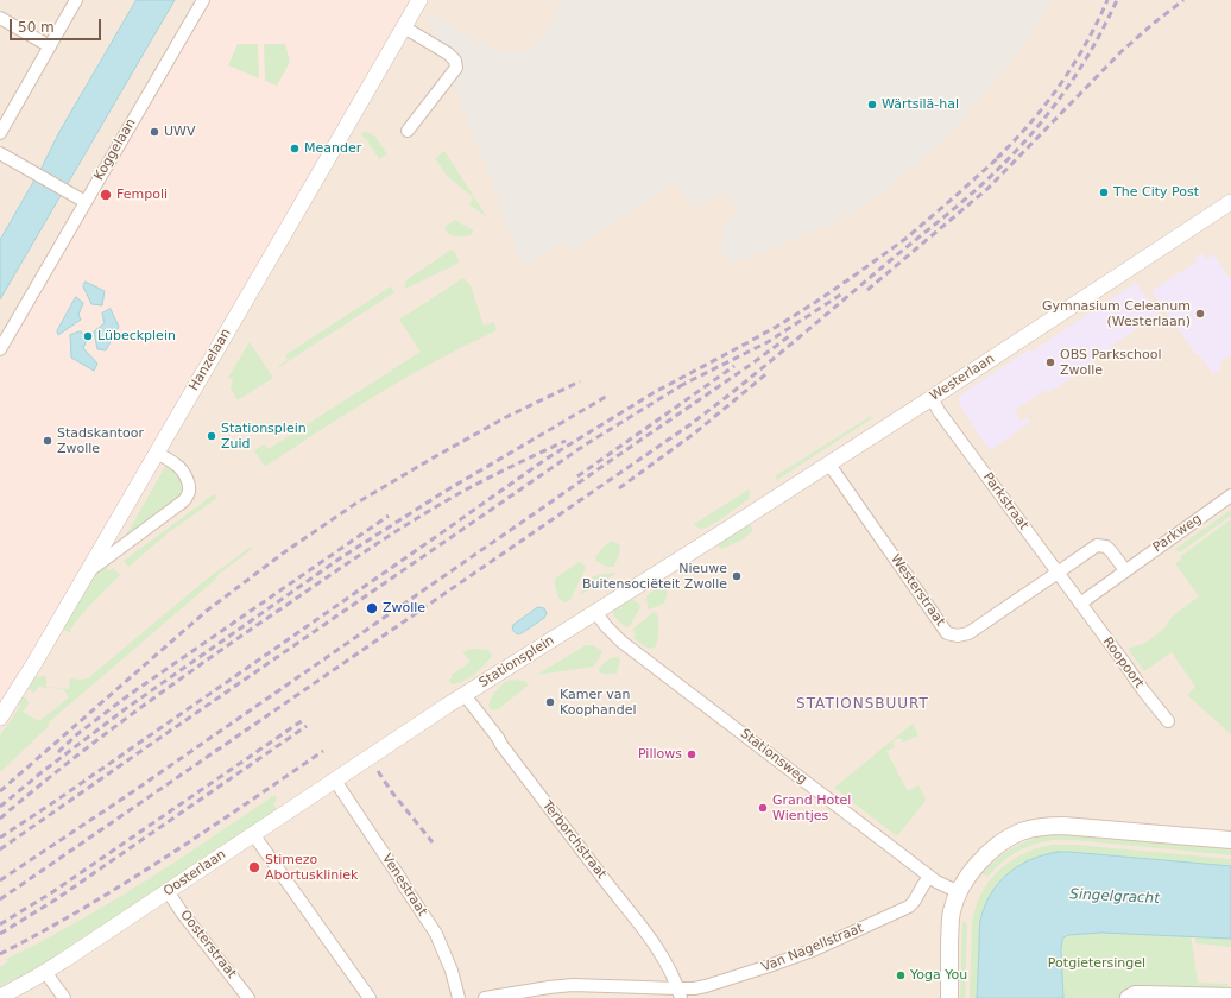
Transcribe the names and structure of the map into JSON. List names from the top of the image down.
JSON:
{
  "streets": {
    "street": [
      "Koggelaan",
      "Hanzelaan",
      "Westerlaan",
      "Parkstraat",
      "Parkweg",
      "Westerstraat",
      "Stationsplein",
      "Roopoort",
      "Stationsweg",
      "Terborchstraat",
      "Oosterlaan",
      "Venestraat",
      "Oosterstraat",
      "Van Nagellstraat"
    ]
  },
  "crossings": [
    ["Westerlaan", "Parkstraat"],
    ["Westerlaan", "Westerstraat"],
    ["Westerlaan", "Stationsplein"],
    ["Parkstraat", "Parkweg"],
    ["Parkstraat", "Westerstraat"],
    ["Parkstraat", "Roopoort"],
    ["Parkweg", "Roopoort"],
    ["Stationsplein", "Stationsweg"],
    ["Stationsplein", "Terborchstraat"],
    ["Stationsplein", "Oosterlaan"],
    ["Stationsplein", "Venestraat"],
    ["Stationsweg", "Van Nagellstraat"],
    ["Terborchstraat", "Van Nagellstraat"],
    ["Oosterlaan", "Venestraat"],
    ["Oosterlaan", "Oosterstraat"]
  ],
  "districts": ["STATIONSBUURT"],
  "water": ["Singelgracht"],
  "parks": ["Potgietersingel"],
  "places": [
    "Wärtsilä-hal",
    "UWV",
    "Meander",
    "The City Post",
    "Fempoli",
    "Gymnasium Celeanum (Westerlaan)",
    "Lübeckplein",
    "OBS Parkschool Zwolle",
    "Stationsplein Zuid",
    "Stadskantoor Zwolle",
    "Nieuwe Buitensociëteit Zwolle",
    "Zwolle",
    "Kamer van Koophandel",
    "Pillows",
    "Grand Hotel Wientjes",
    "Stimezo Abortuskliniek",
    "Yoga You"
  ],
  "scale_bar": "50 m"
}
